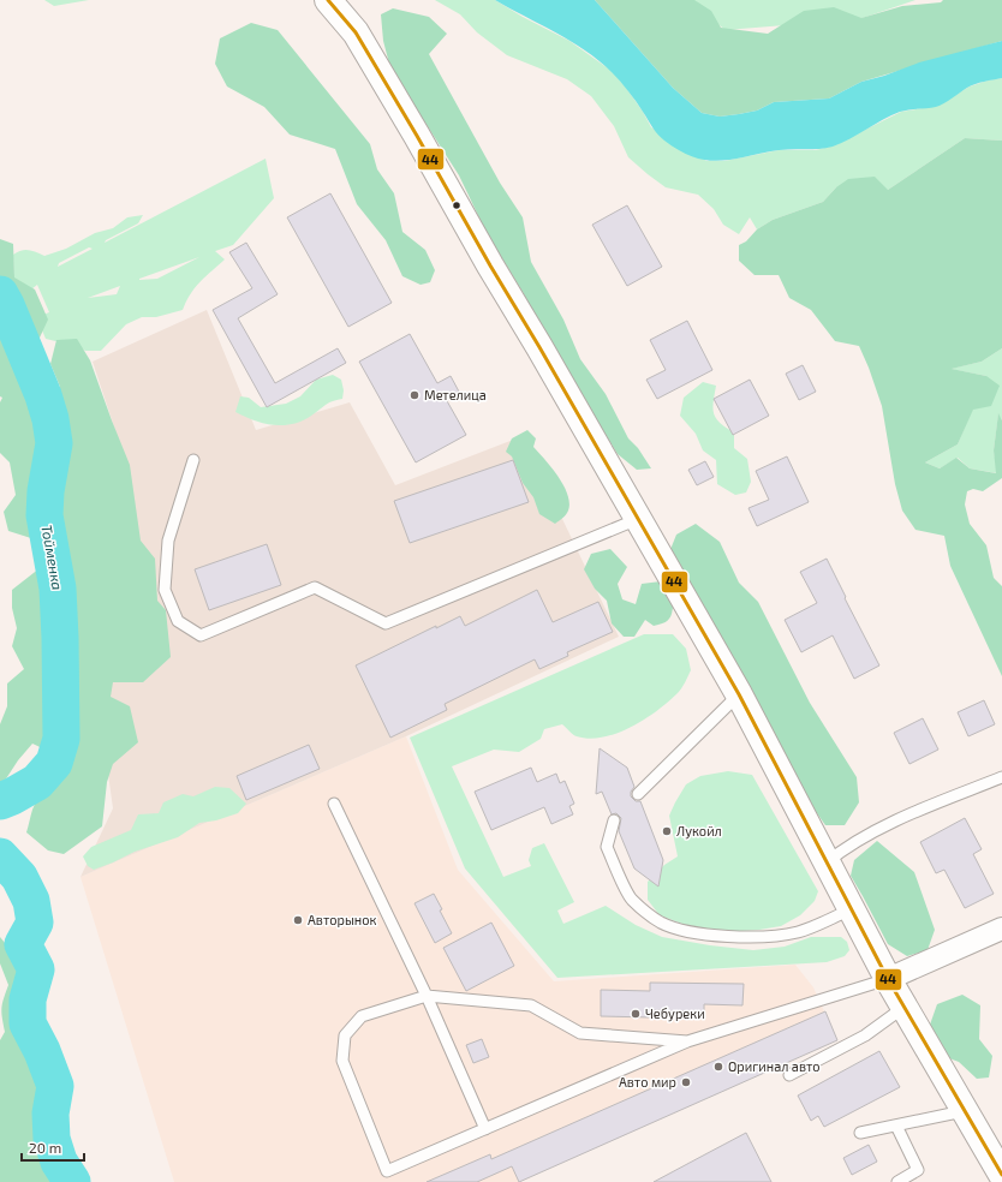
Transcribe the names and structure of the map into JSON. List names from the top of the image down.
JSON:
{
  "water": ["Тойменка"],
  "places": [
    "Метелица",
    "Лукойл",
    "Авторынок",
    "Чебуреки",
    "Оригинал авто",
    "Авто мир"
  ],
  "lines": ["transit line 44"],
  "scale_bar": "20 m"
}
